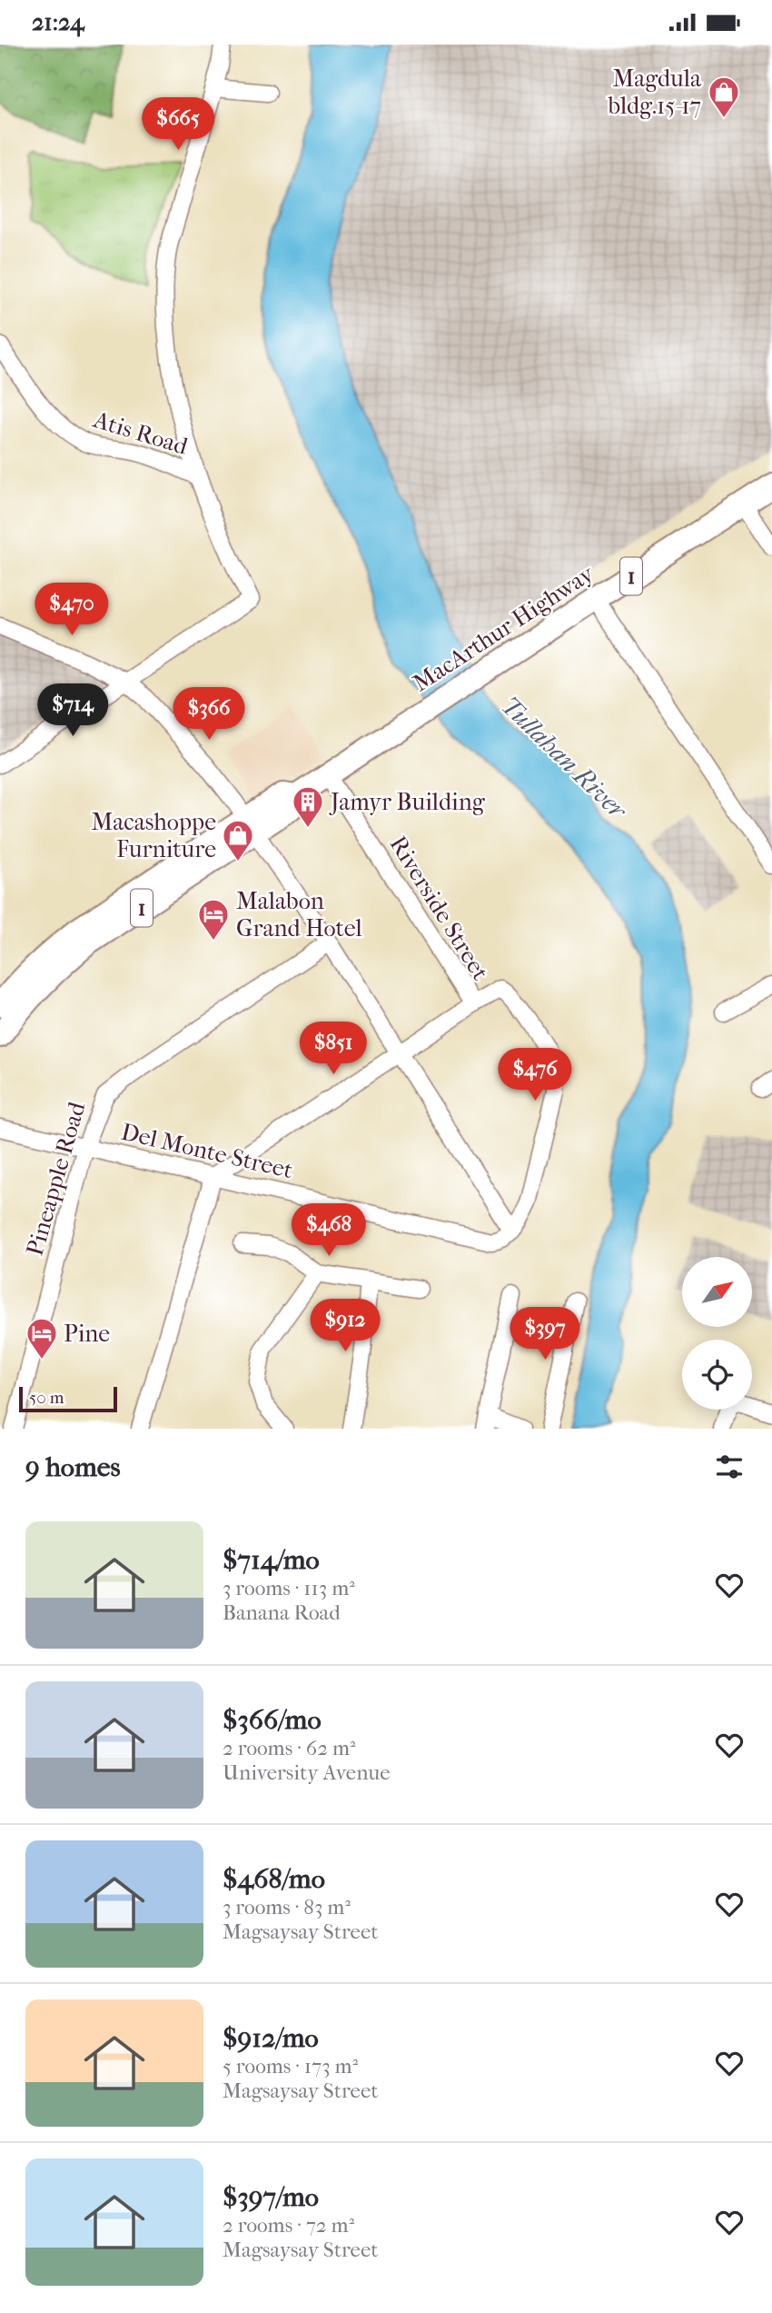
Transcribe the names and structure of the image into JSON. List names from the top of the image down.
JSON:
{
  "streets": {
    "highway": ["1", "MacArthur Highway"],
    "street": [
      "Atis Road",
      "Riverside Street",
      "Del Monte Street",
      "Pineapple Road"
    ]
  },
  "crossings": [
    ["MacArthur Highway", "Riverside Street"],
    ["Riverside Street", "Del Monte Street"],
    ["Del Monte Street", "Pineapple Road"]
  ],
  "water": ["Tullahan River"],
  "places": {
    "shop": ["Magdula bldg.15-17", "Macashoppe Furniture"],
    "building": ["Jamyr Building"],
    "hotel": ["Malabon Grand Hotel", "Pine"]
  },
  "scale_bar": "50 m",
  "north": "top right",
  "page": {
    "status": "21:24",
    "price": [
      "$665",
      "$470",
      "$714",
      "$366",
      "$851",
      "$476",
      "$468",
      "$912",
      "$397"
    ],
    "scale": "50 m",
    "heading": "9 homes",
    "list": [
      {
        "name": "$714/mo",
        "note": "3 rooms · 113 m² · Banana Road"
      },
      {
        "name": "$366/mo",
        "note": "2 rooms · 62 m² · University Avenue"
      },
      {
        "name": "$468/mo",
        "note": "3 rooms · 83 m² · Magsaysay Street"
      },
      {
        "name": "$912/mo",
        "note": "5 rooms · 173 m² · Magsaysay Street"
      },
      {
        "name": "$397/mo",
        "note": "2 rooms · 72 m² · Magsaysay Street"
      }
    ]
  }
}
